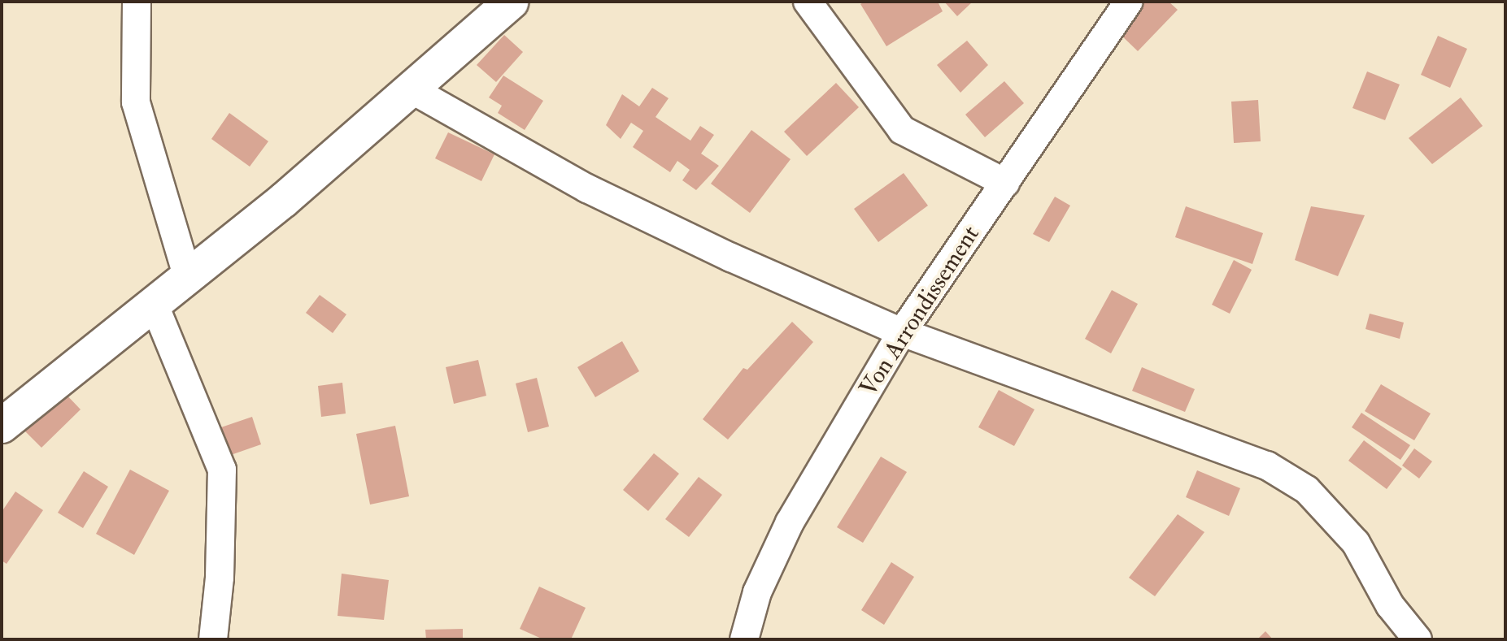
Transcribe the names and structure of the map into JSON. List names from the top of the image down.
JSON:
{
  "streets": {
    "street": ["Von Arrondissement"]
  }
}
